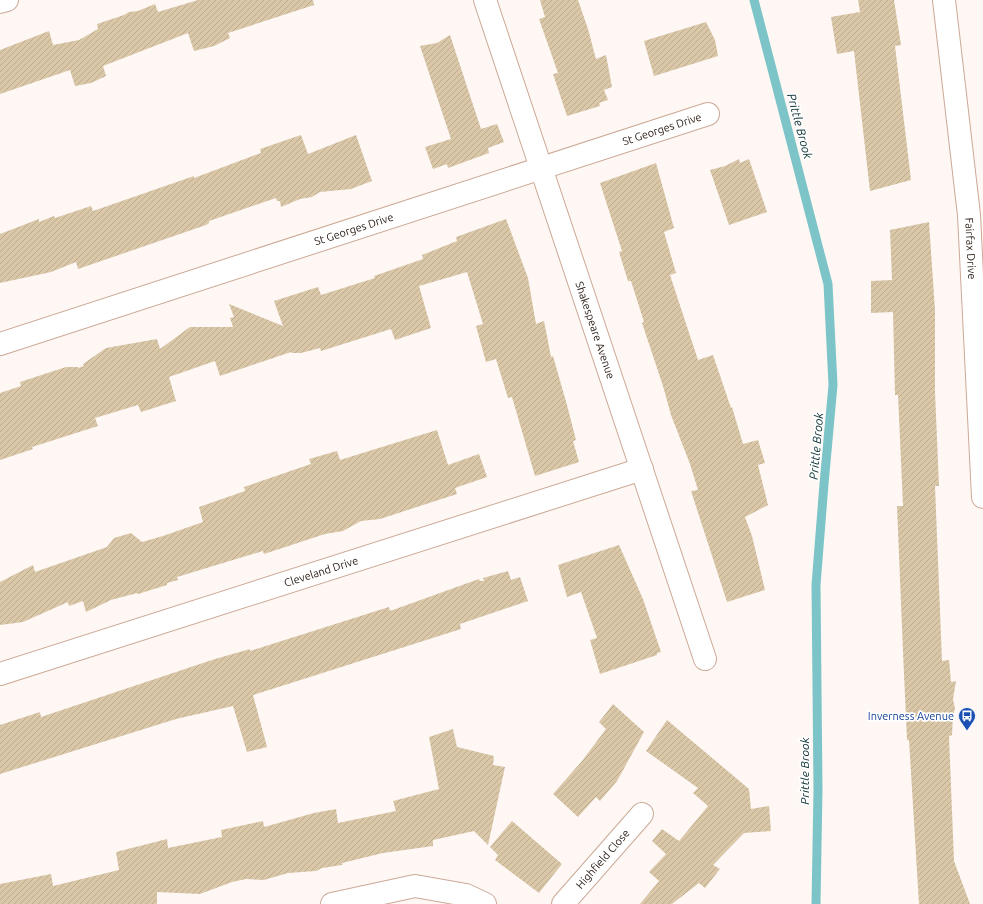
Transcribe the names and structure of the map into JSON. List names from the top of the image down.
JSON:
{
  "streets": {
    "street": [
      "St Georges Drive",
      "Fairfax Drive",
      "Shakespeare Avenue",
      "Cleveland Drive",
      "Highfield Close"
    ]
  },
  "crossings": [
    ["St Georges Drive", "Shakespeare Avenue"],
    ["Shakespeare Avenue", "Cleveland Drive"]
  ],
  "water": ["Prittle Brook"],
  "places": {
    "bus stop": ["Inverness Avenue"]
  }
}
